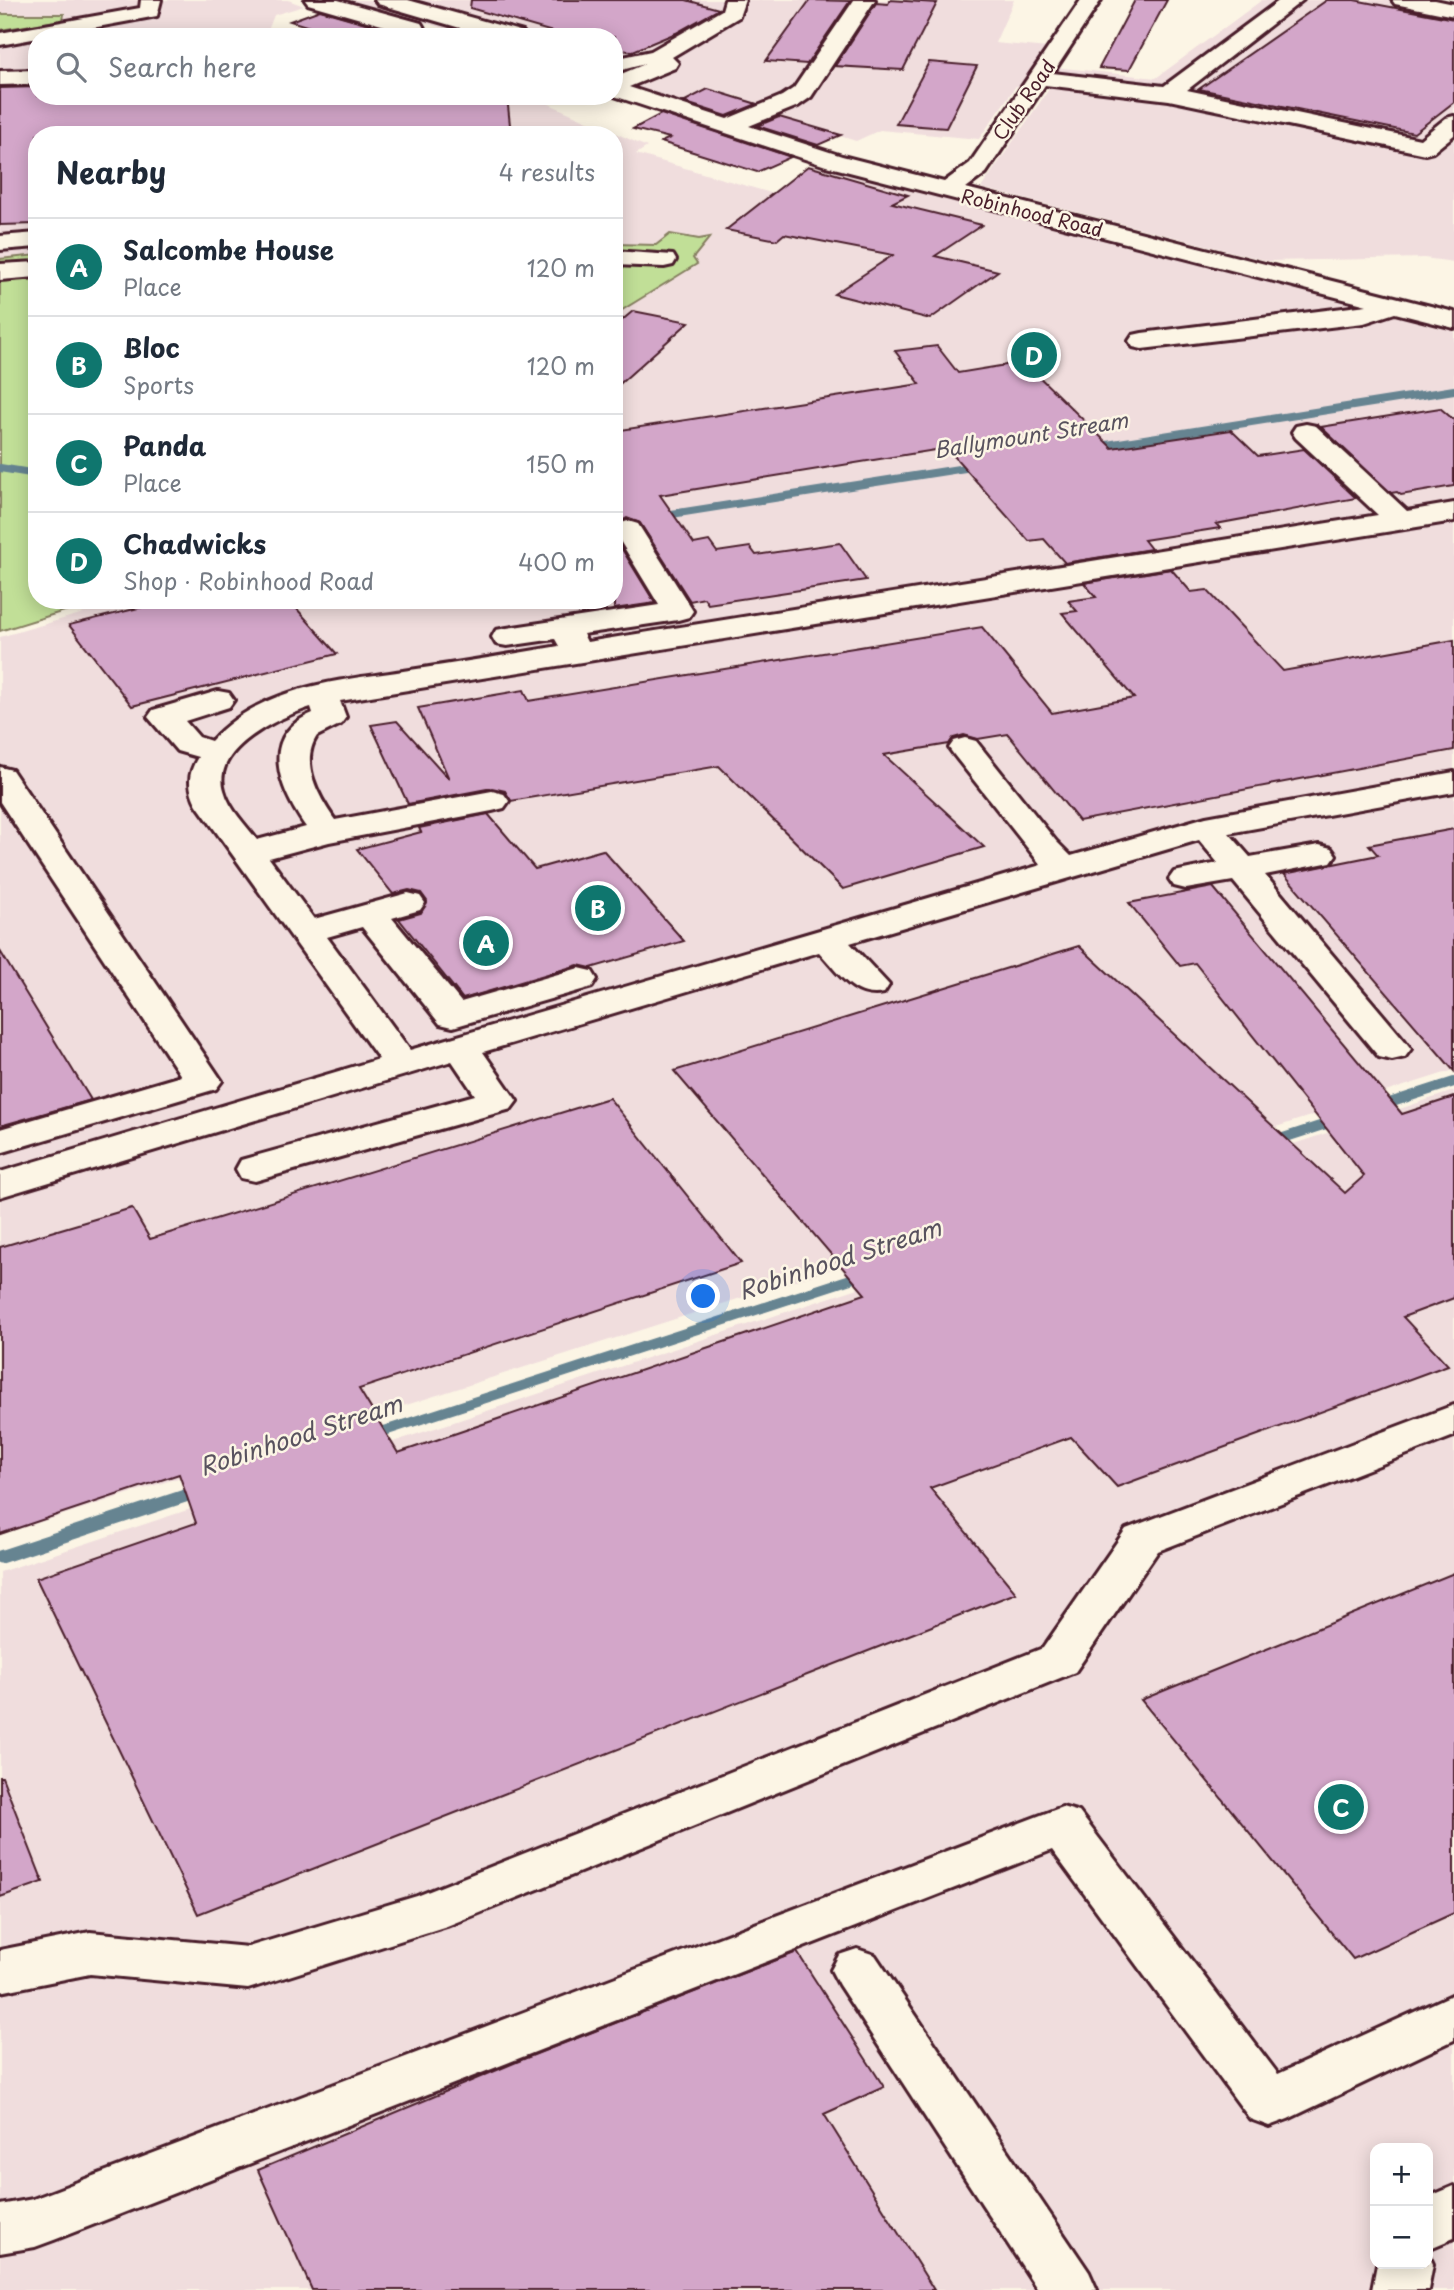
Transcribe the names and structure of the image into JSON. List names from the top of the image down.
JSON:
{
  "streets": {
    "street": ["Club Road", "Robinhood Road"]
  },
  "crossings": [
    ["Club Road", "Robinhood Road"]
  ],
  "water": ["Ballymount Stream", "Robinhood Stream"],
  "page": {
    "search": "Search here",
    "heading": ["Nearby", "4 results"],
    "list": [
      {
        "mark": "A",
        "name": "Salcombe House",
        "note": "Place",
        "value": "120 m"
      },
      {
        "mark": "B",
        "name": "Bloc",
        "note": "Sports",
        "value": "120 m"
      },
      {
        "mark": "C",
        "name": "Panda",
        "note": "Place",
        "value": "150 m"
      },
      {
        "mark": "D",
        "name": "Chadwicks",
        "note": "Shop · Robinhood Road",
        "value": "400 m"
      }
    ],
    "pins": [
      "D",
      "B",
      "A",
      "C"
    ],
    "map_buttons": ["+", "−"]
  }
}
